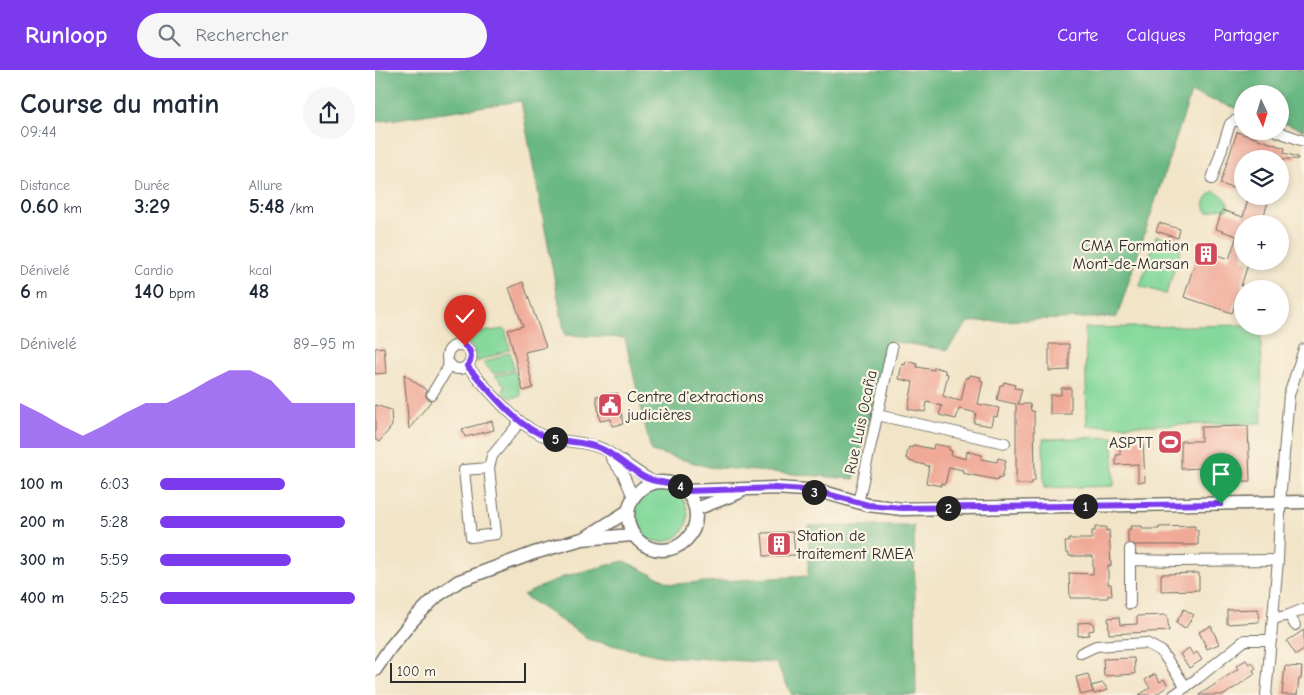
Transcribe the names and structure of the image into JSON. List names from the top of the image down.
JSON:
{
  "streets": {
    "street": ["Rue Luis Ocaña"]
  },
  "places": {
    "building": ["CMA Formation Mont-de-Marsan", "Station de traitement RMEA"],
    "public building": ["Centre d'extractions judicières"],
    "sports": ["ASPTT"]
  },
  "scale_bar": "100 m",
  "north": "bottom",
  "page": {
    "header": "Runloop",
    "search": "Rechercher",
    "nav": ["Carte", "Calques", "Partager"],
    "heading": ["Course du matin", "09:44"],
    "map_buttons": ["+", "−"],
    "stats": [
      ["Distance", "0.60 km"],
      ["Durée", "3:29"],
      ["Allure", "5:48 /km"],
      ["Dénivelé", "6 m"],
      ["Cardio", "140 bpm"],
      ["kcal", "48"]
    ],
    "chart": ["Dénivelé", "89–95 m"],
    "pins": [
      "5",
      "4",
      "3",
      "1",
      "2"
    ],
    "list": [
      {
        "name": "100 m",
        "note": "6:03"
      },
      {
        "name": "200 m",
        "note": "5:28"
      },
      {
        "name": "300 m",
        "note": "5:59"
      },
      {
        "name": "400 m",
        "note": "5:25"
      }
    ],
    "scale": "100 m"
  }
}
